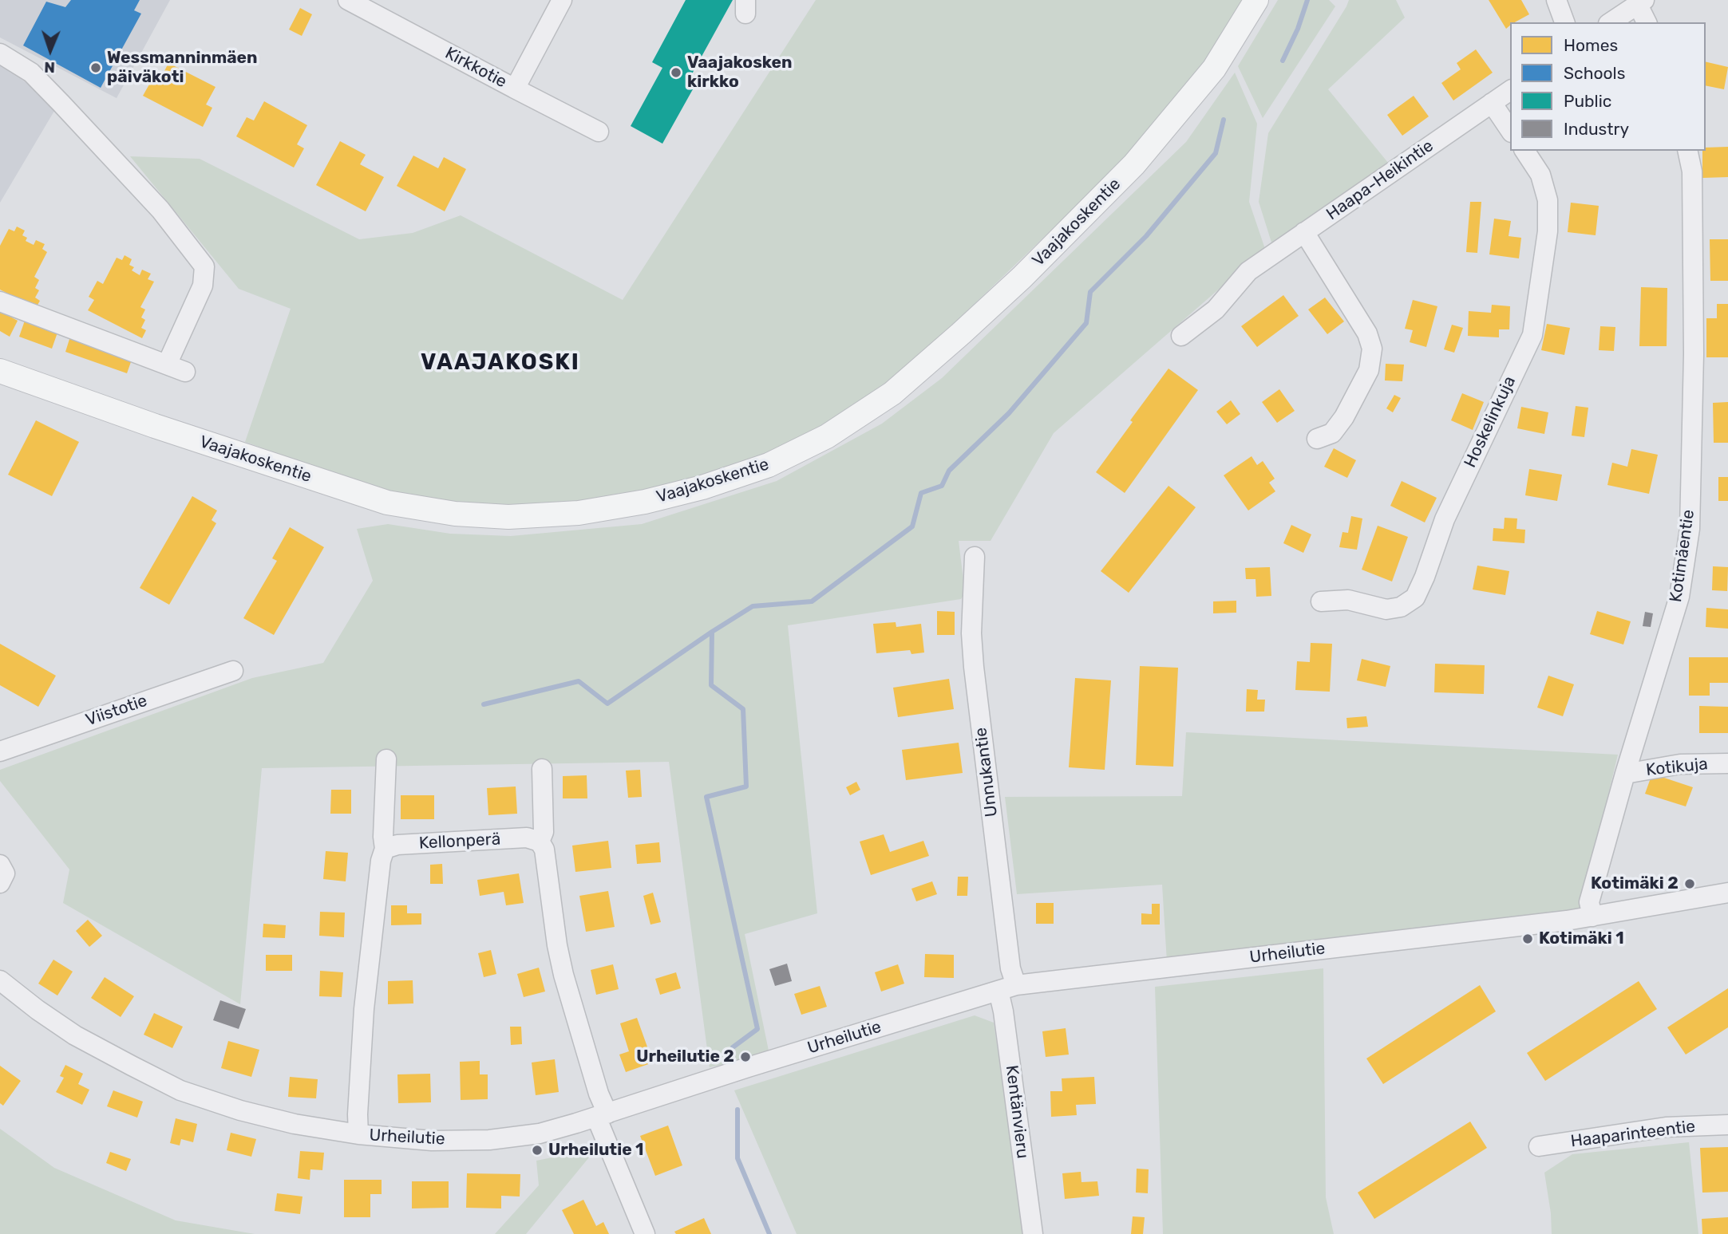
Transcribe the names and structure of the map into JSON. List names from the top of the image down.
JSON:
{
  "streets": {
    "main road": ["Vaajakoskentie"],
    "street": [
      "Kirkkotie",
      "Haapa-Heikintie",
      "Hoskelinkuja",
      "Kotimäentie",
      "Viistotie",
      "Kotikuja",
      "Unnukantie",
      "Kellonperä",
      "Urheilutie",
      "Kentänvieru",
      "Haaparinteentie"
    ]
  },
  "crossings": [
    ["Kotimäentie", "Kotikuja"],
    ["Kotimäentie", "Urheilutie"],
    ["Unnukantie", "Urheilutie"],
    ["Unnukantie", "Kentänvieru"],
    ["Urheilutie", "Kentänvieru"]
  ],
  "districts": ["VAAJAKOSKI"],
  "places": [
    "Wessmanninmäen päiväkoti",
    "Vaajakosken kirkko",
    "Kotimäki 2",
    "Kotimäki 1",
    "Urheilutie 2",
    "Urheilutie 1"
  ],
  "legend": [
    "Homes",
    "Schools",
    "Public",
    "Industry"
  ],
  "north": "bottom"
}
